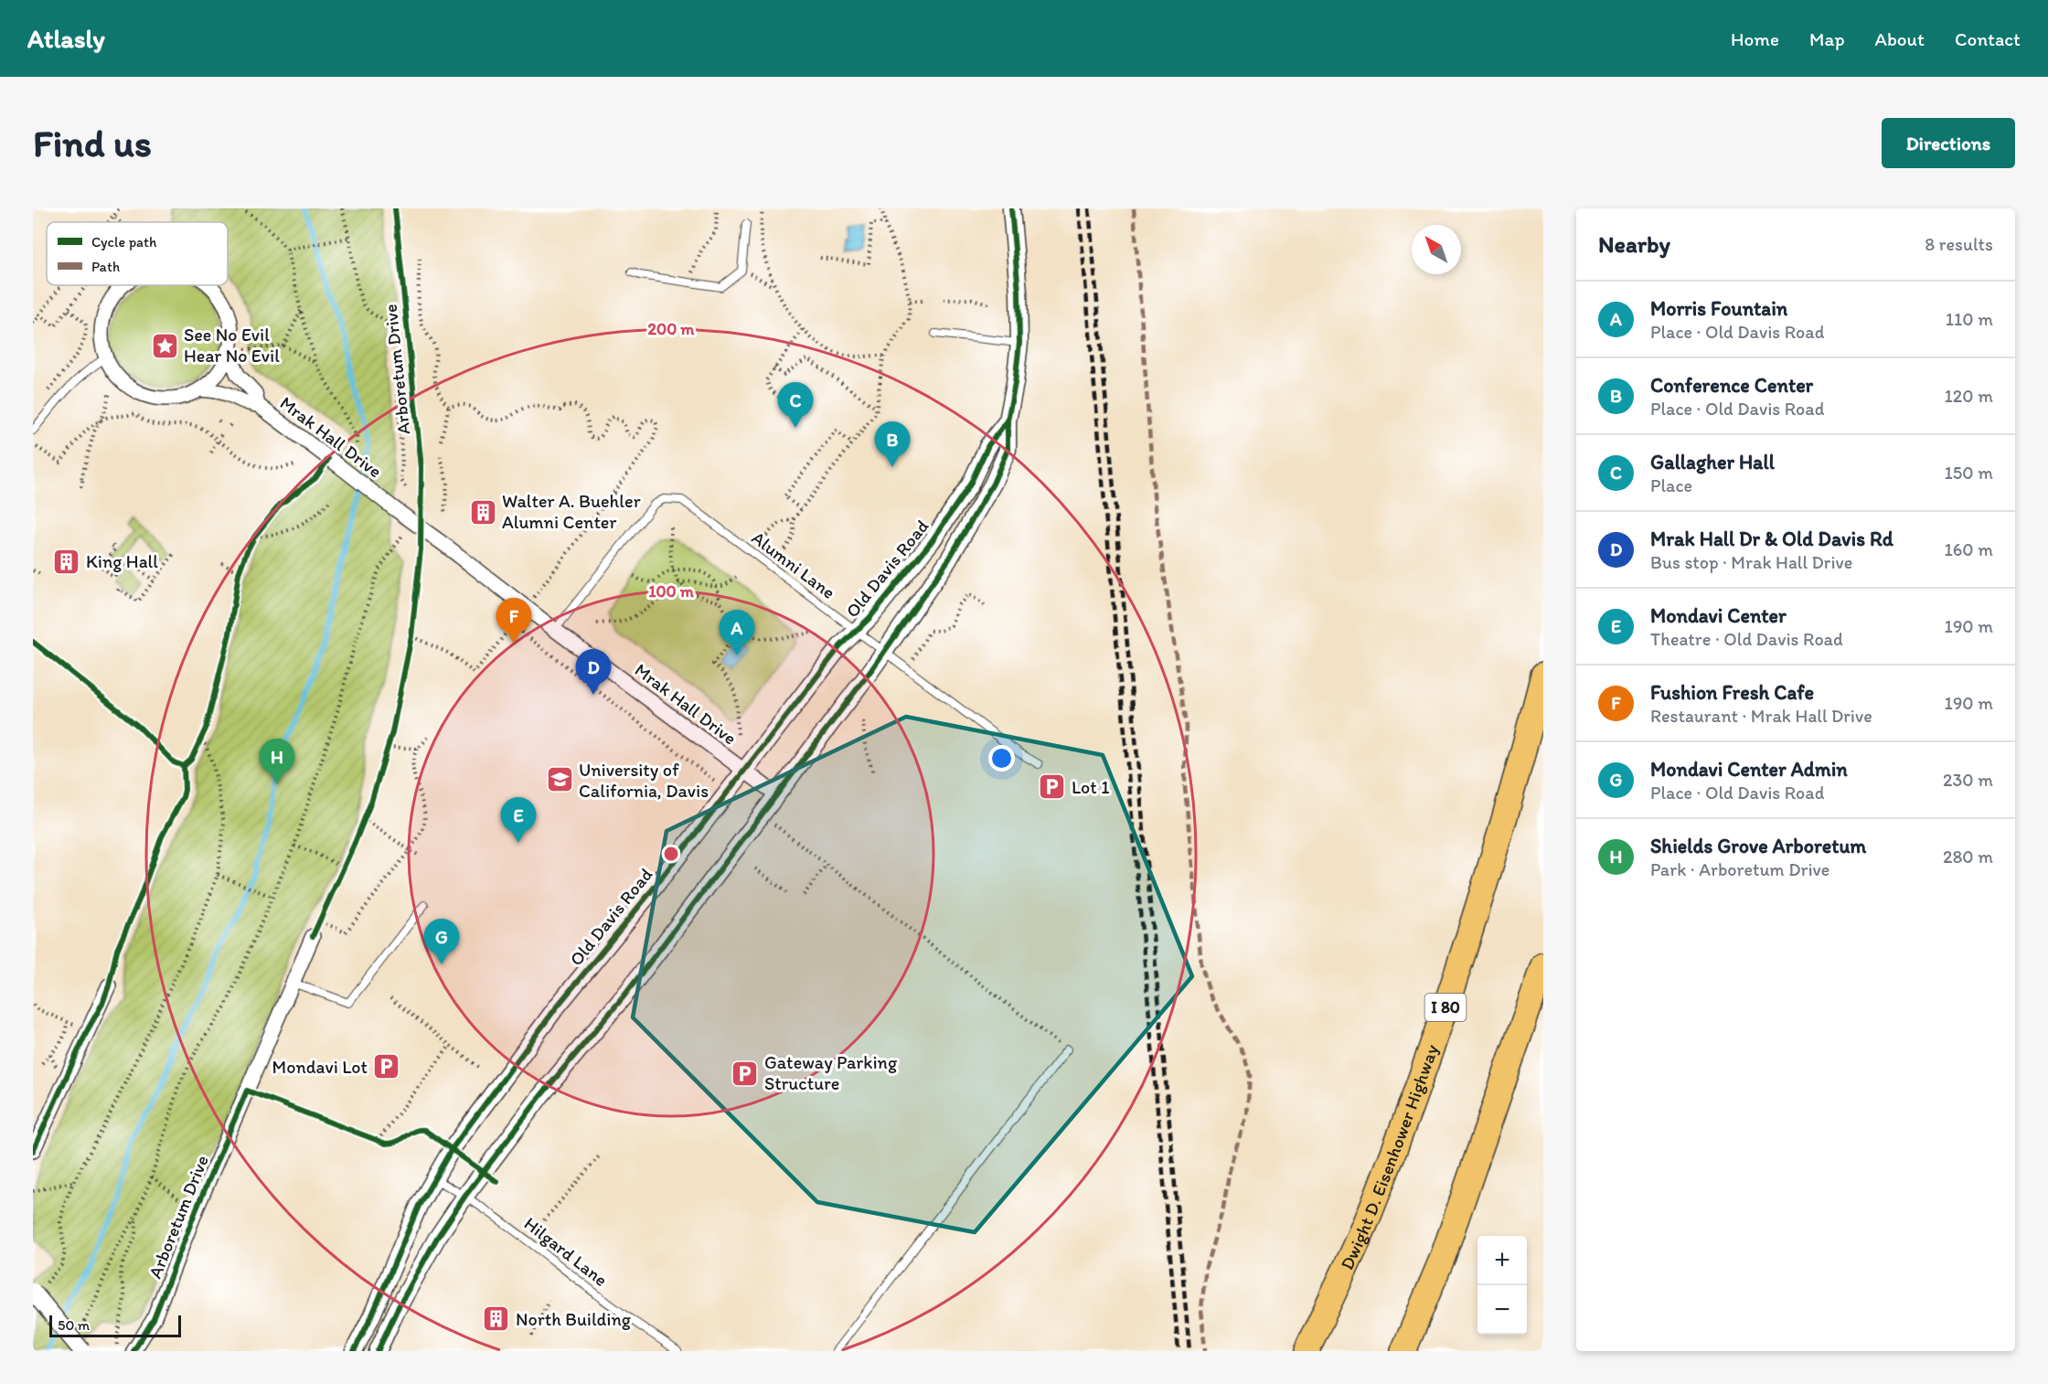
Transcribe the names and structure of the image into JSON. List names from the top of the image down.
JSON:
{
  "streets": {
    "highway": ["I 80", "Dwight D. Eisenhower Highway"],
    "street": ["Arboretum Drive", "Mrak Hall Drive", "Old Davis Road"],
    "lane": ["Alumni Lane", "Hilgard Lane"]
  },
  "crossings": [
    ["Mrak Hall Drive", "Alumni Lane"],
    ["Mrak Hall Drive", "Old Davis Road"],
    ["Alumni Lane", "Old Davis Road"],
    ["Old Davis Road", "Hilgard Lane"]
  ],
  "places": {
    "place": ["See No Evil Hear No Evil"],
    "building": ["Walter A. Buehler Alumni Center", "King Hall", "North Building"],
    "school or university": ["University of California, Davis"],
    "parking": ["Lot 1", "Mondavi Lot", "Gateway Parking Structure"]
  },
  "legend": ["Cycle path", "Path"],
  "scale_bar": "50 m",
  "north": "top left",
  "page": {
    "header": "Atlasly",
    "nav": [
      "Home",
      "Map",
      "About",
      "Contact"
    ],
    "buttons": "Directions",
    "title": "Find us",
    "heading": ["Nearby", "8 results"],
    "list": [
      {
        "mark": "A",
        "name": "Morris Fountain",
        "note": "Place · Old Davis Road",
        "value": "110 m"
      },
      {
        "mark": "B",
        "name": "Conference Center",
        "note": "Place · Old Davis Road",
        "value": "120 m"
      },
      {
        "mark": "C",
        "name": "Gallagher Hall",
        "note": "Place",
        "value": "150 m"
      },
      {
        "mark": "D",
        "name": "Mrak Hall Dr & Old Davis Rd",
        "note": "Bus stop · Mrak Hall Drive",
        "value": "160 m"
      },
      {
        "mark": "E",
        "name": "Mondavi Center",
        "note": "Theatre · Old Davis Road",
        "value": "190 m"
      },
      {
        "mark": "F",
        "name": "Fushion Fresh Cafe",
        "note": "Restaurant · Mrak Hall Drive",
        "value": "190 m"
      },
      {
        "mark": "G",
        "name": "Mondavi Center Admin",
        "note": "Place · Old Davis Road",
        "value": "230 m"
      },
      {
        "mark": "H",
        "name": "Shields Grove Arboretum",
        "note": "Park · Arboretum Drive",
        "value": "280 m"
      }
    ],
    "pins": [
      "C",
      "B",
      "F",
      "A",
      "D",
      "H",
      "E",
      "G"
    ],
    "map_buttons": ["+", "−"],
    "scale": "50 m"
  },
  "rings": ["200 m", "100 m"]
}
